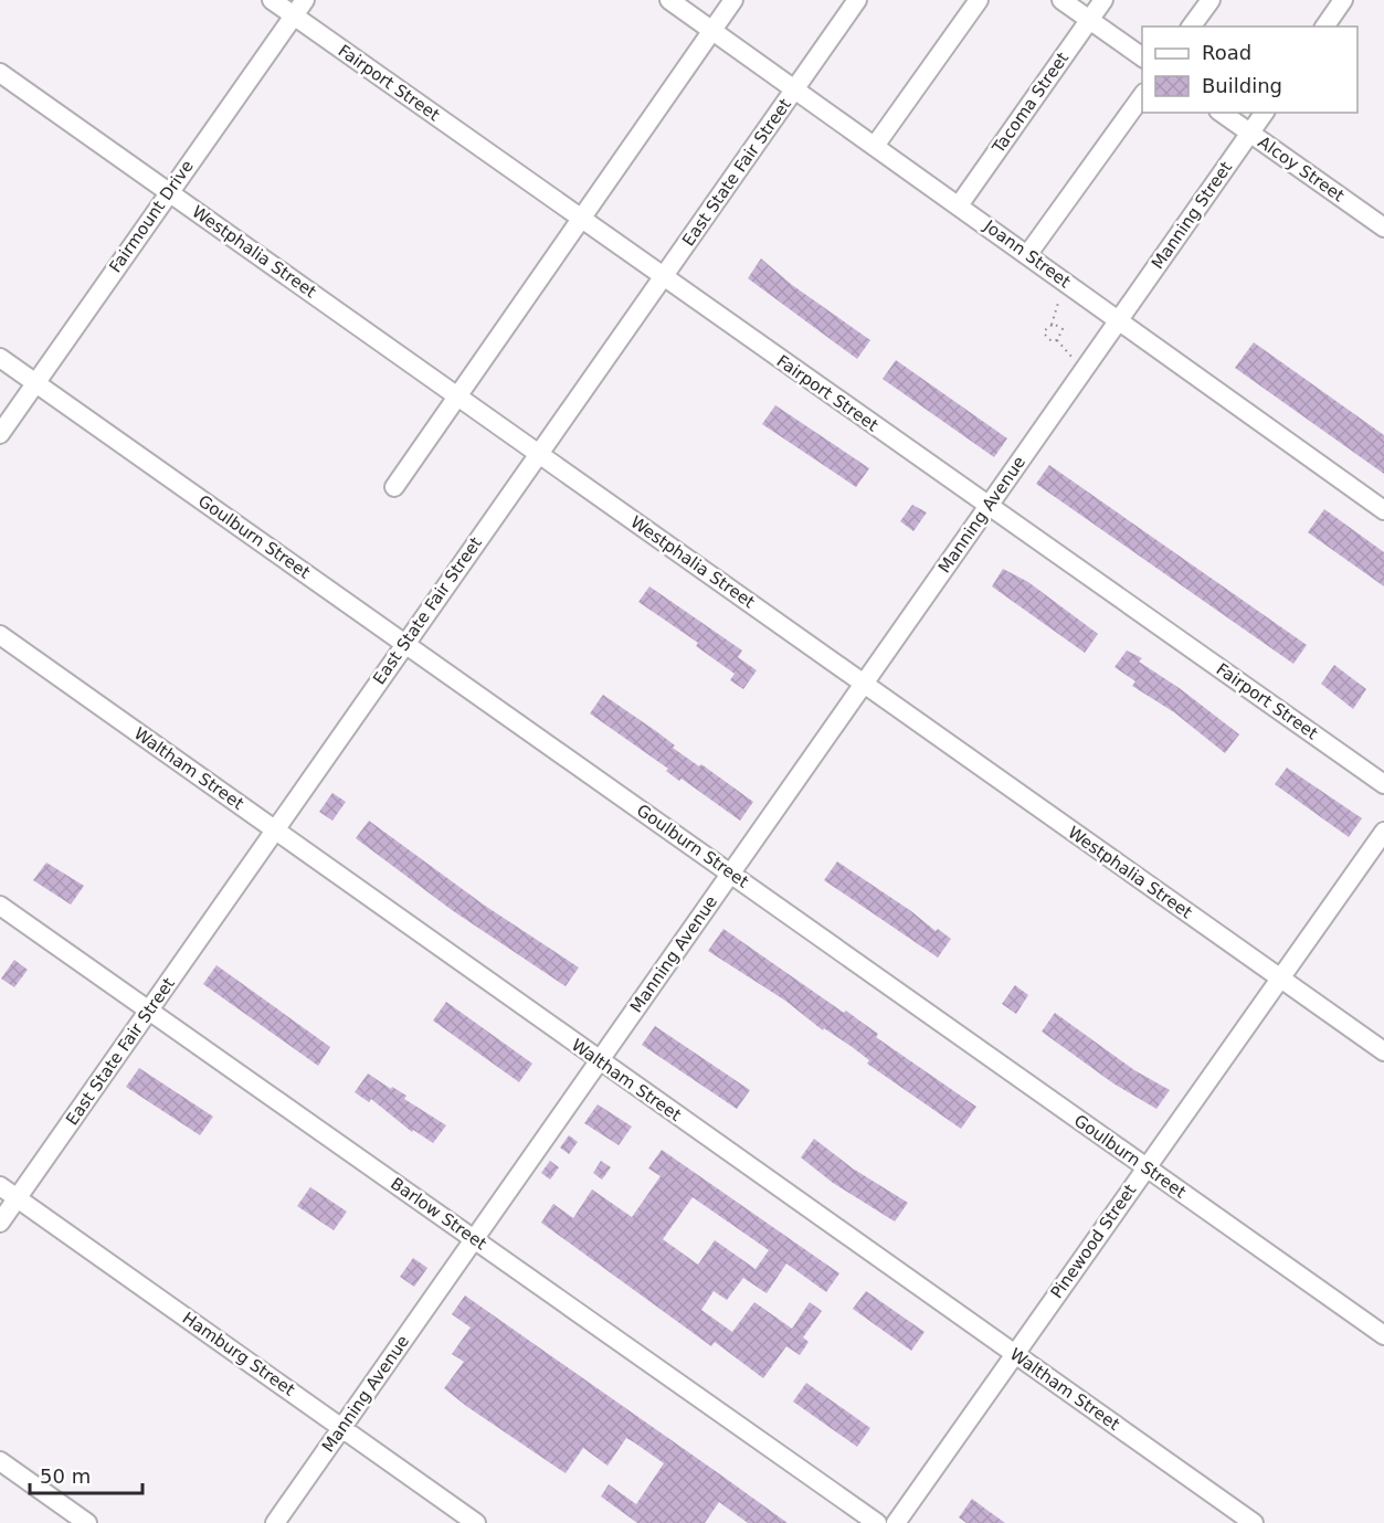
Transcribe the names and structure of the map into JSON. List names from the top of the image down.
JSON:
{
  "streets": {
    "street": [
      "Fairport Street",
      "Tacoma Street",
      "Alcoy Street",
      "East State Fair Street",
      "Manning Street",
      "Fairmount Drive",
      "Westphalia Street",
      "Joann Street",
      "Manning Avenue",
      "Goulburn Street",
      "Waltham Street",
      "Barlow Street",
      "Pinewood Street",
      "Hamburg Street"
    ]
  },
  "crossings": [
    ["Fairport Street", "East State Fair Street"],
    ["Fairport Street", "Fairmount Drive"],
    ["Fairport Street", "Manning Avenue"],
    ["Tacoma Street", "Joann Street"],
    ["Alcoy Street", "Manning Street"],
    ["East State Fair Street", "Westphalia Street"],
    ["East State Fair Street", "Joann Street"],
    ["East State Fair Street", "Goulburn Street"],
    ["East State Fair Street", "Waltham Street"],
    ["East State Fair Street", "Barlow Street"],
    ["East State Fair Street", "Hamburg Street"],
    ["Manning Street", "Joann Street"],
    ["Manning Street", "Manning Avenue"],
    ["Fairmount Drive", "Westphalia Street"],
    ["Fairmount Drive", "Goulburn Street"],
    ["Westphalia Street", "Manning Avenue"],
    ["Westphalia Street", "Pinewood Street"],
    ["Joann Street", "Manning Avenue"],
    ["Manning Avenue", "Goulburn Street"],
    ["Manning Avenue", "Waltham Street"],
    ["Manning Avenue", "Barlow Street"],
    ["Manning Avenue", "Hamburg Street"],
    ["Goulburn Street", "Pinewood Street"],
    ["Waltham Street", "Pinewood Street"]
  ],
  "legend": ["Road", "Building"],
  "scale_bar": "50 m"
}
